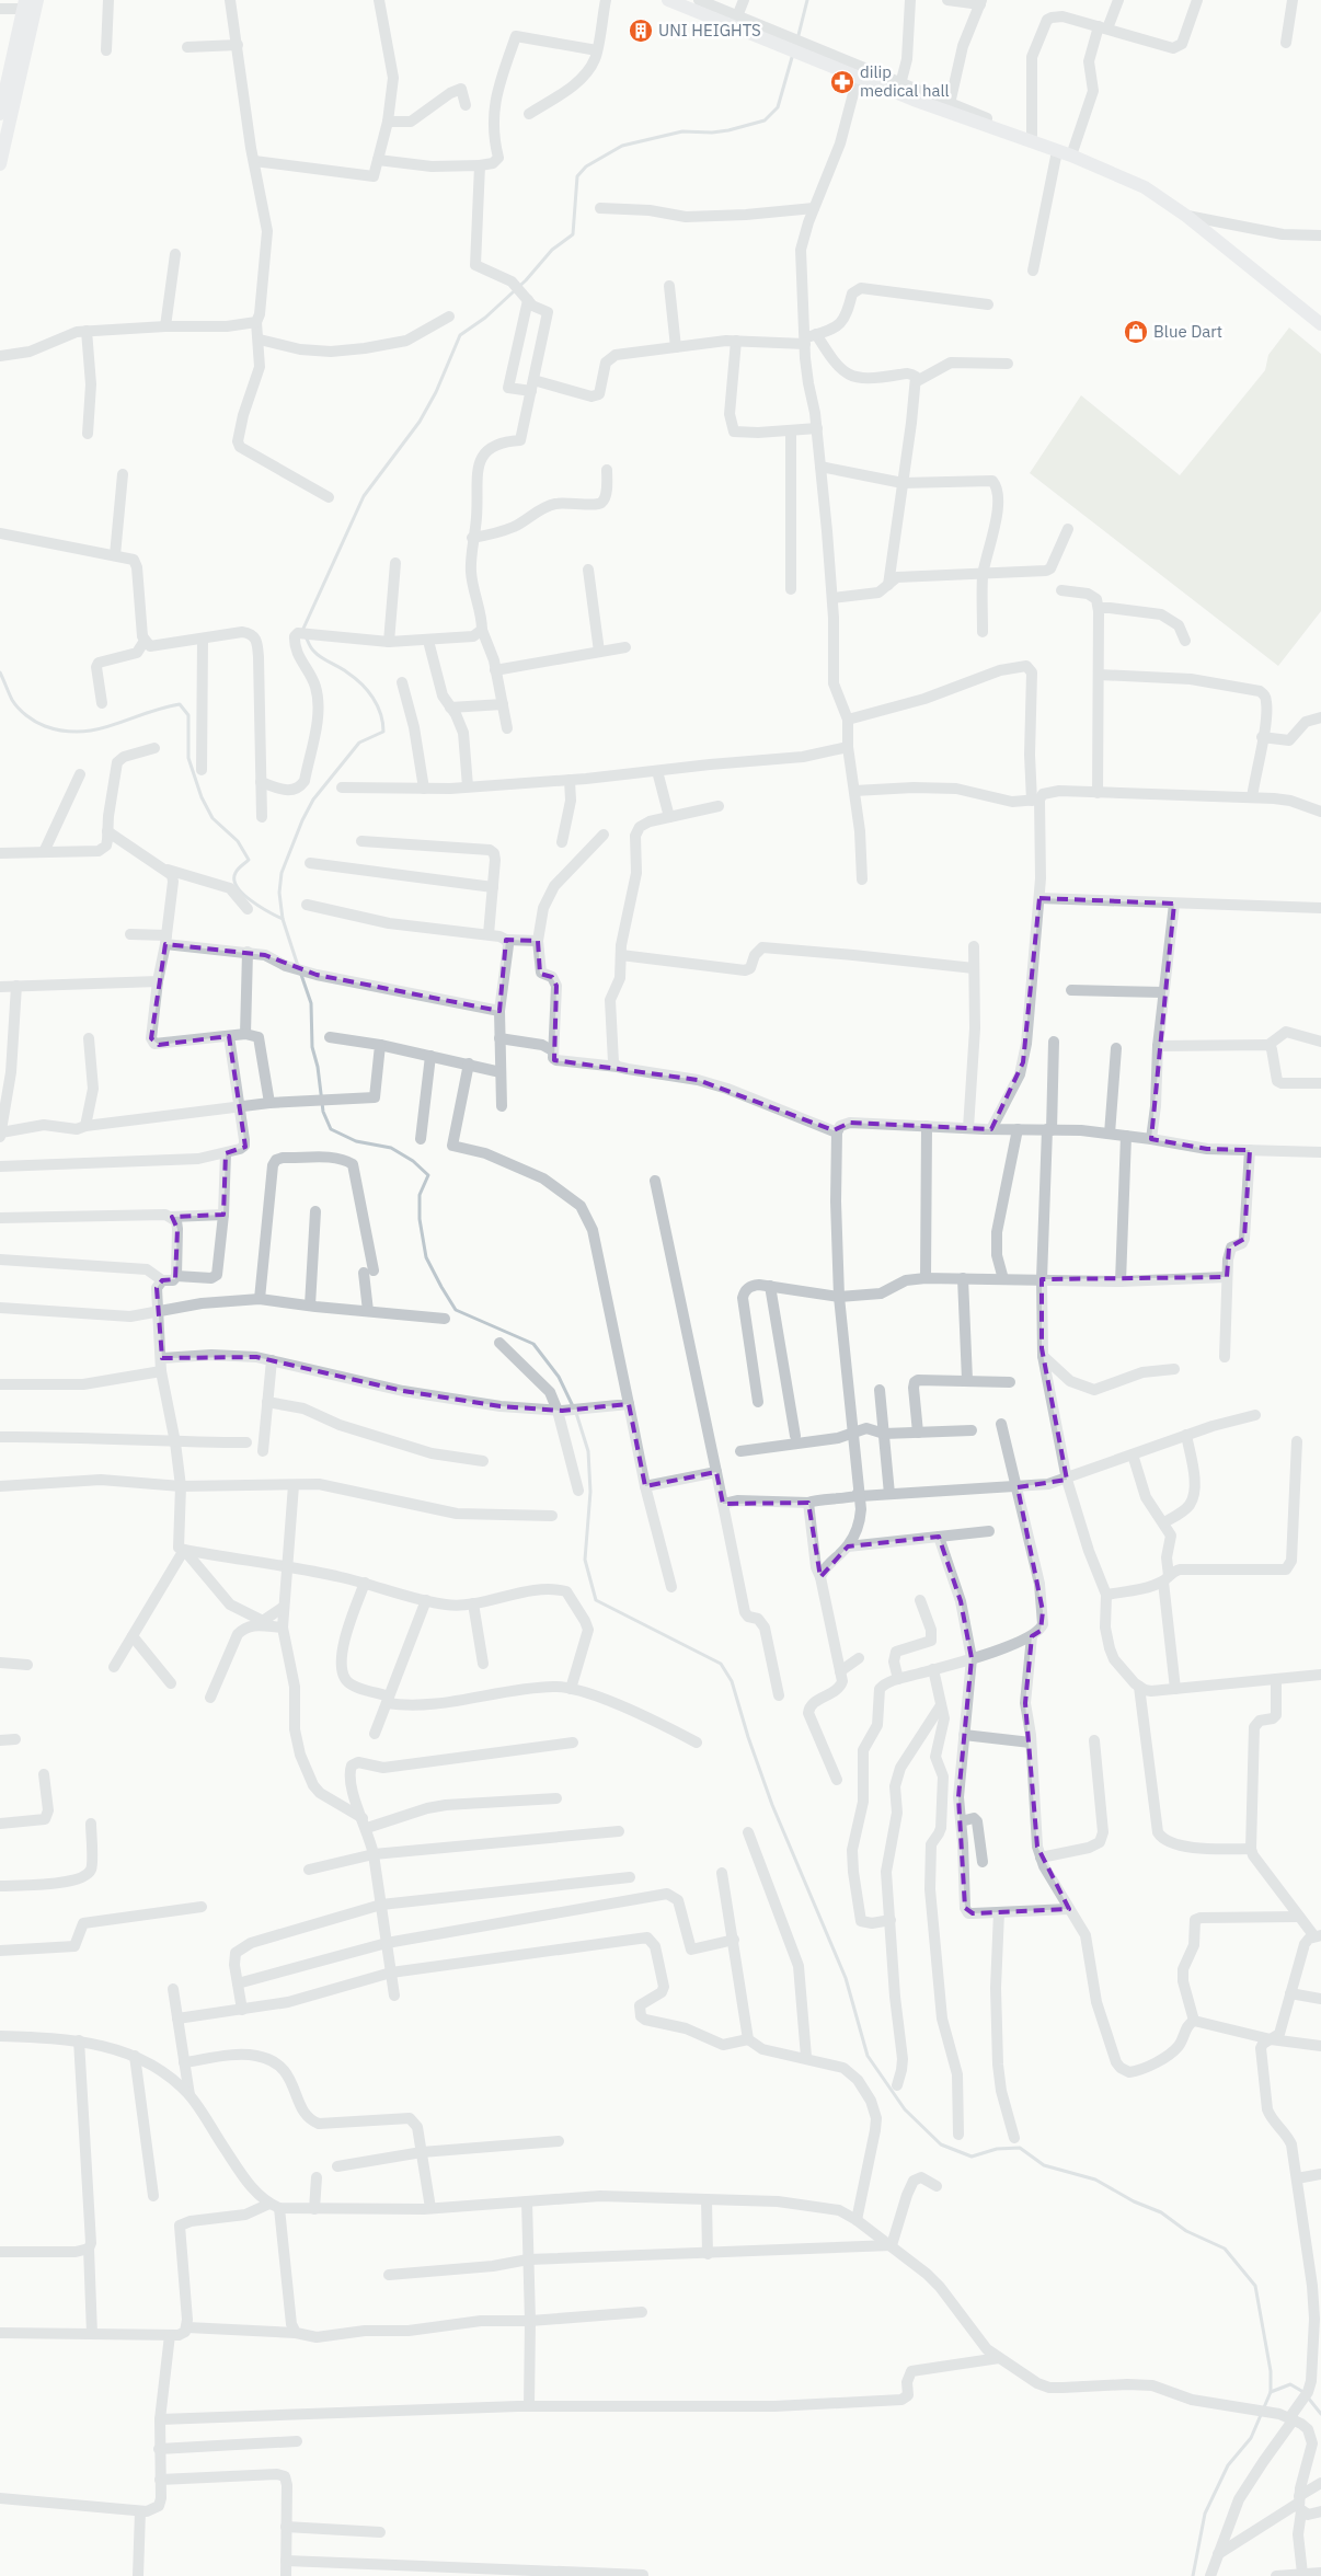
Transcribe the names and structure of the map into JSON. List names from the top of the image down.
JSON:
{
  "places": {
    "building": ["UNI HEIGHTS"],
    "pharmacy": ["dilip medical hall"],
    "shop": ["Blue Dart"]
  }
}
